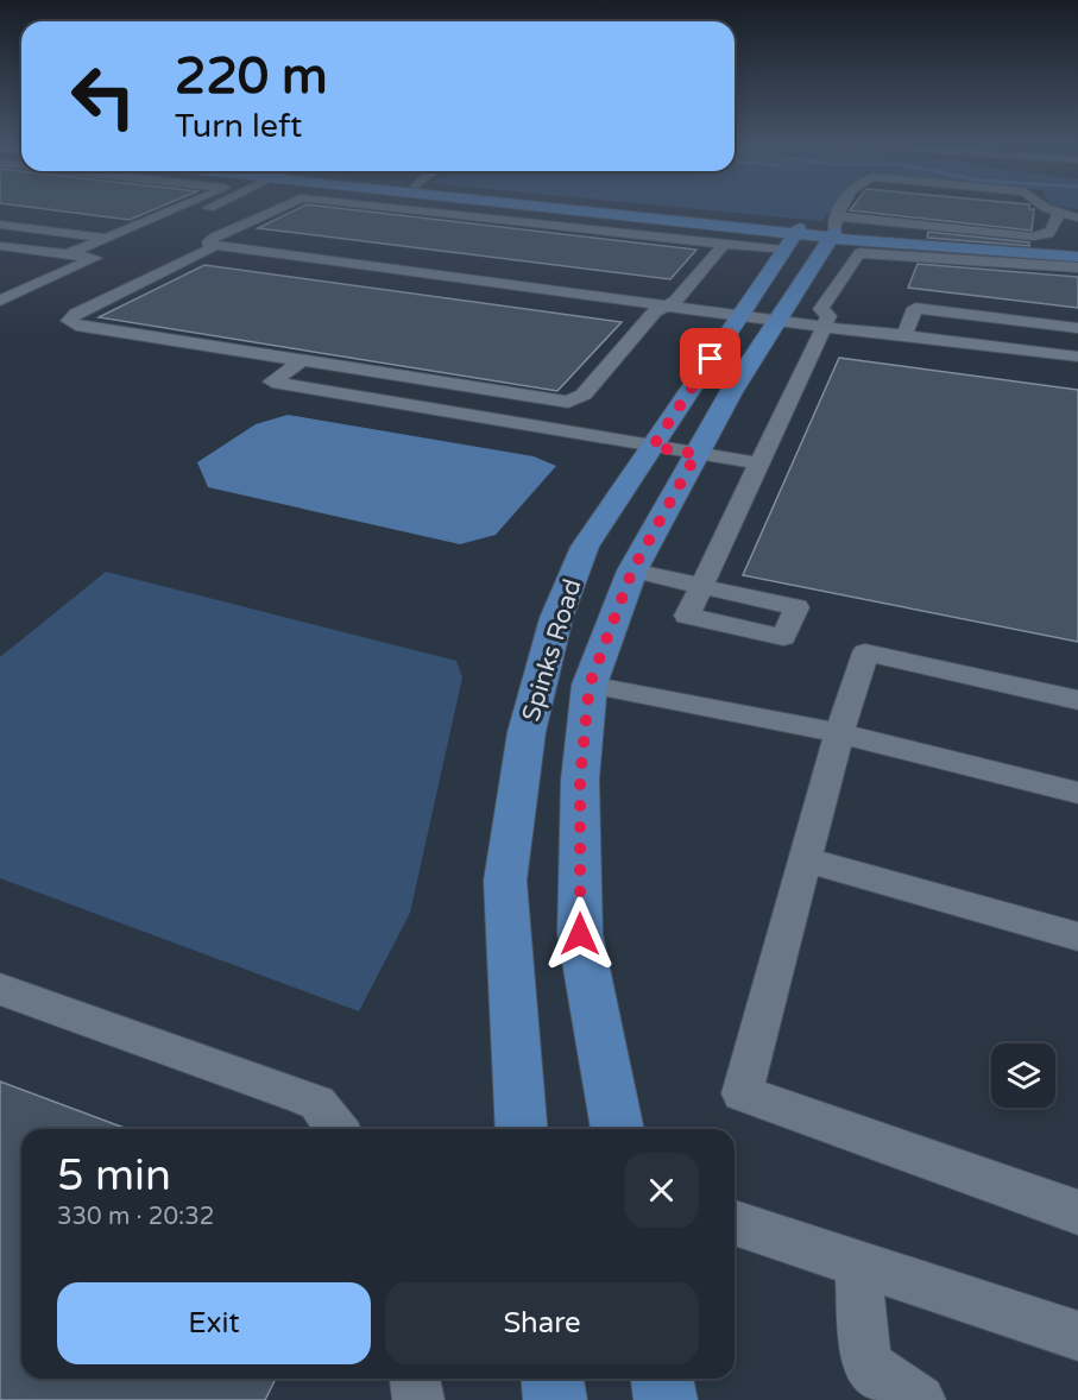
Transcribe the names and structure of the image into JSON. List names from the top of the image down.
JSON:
{
  "streets": {
    "main road": ["Spinks Road"]
  },
  "page": {
    "turn": ["220 m", "Turn left"],
    "heading": ["5 min", "330 m · 20:32"],
    "buttons": ["Exit", "Share"]
  }
}
